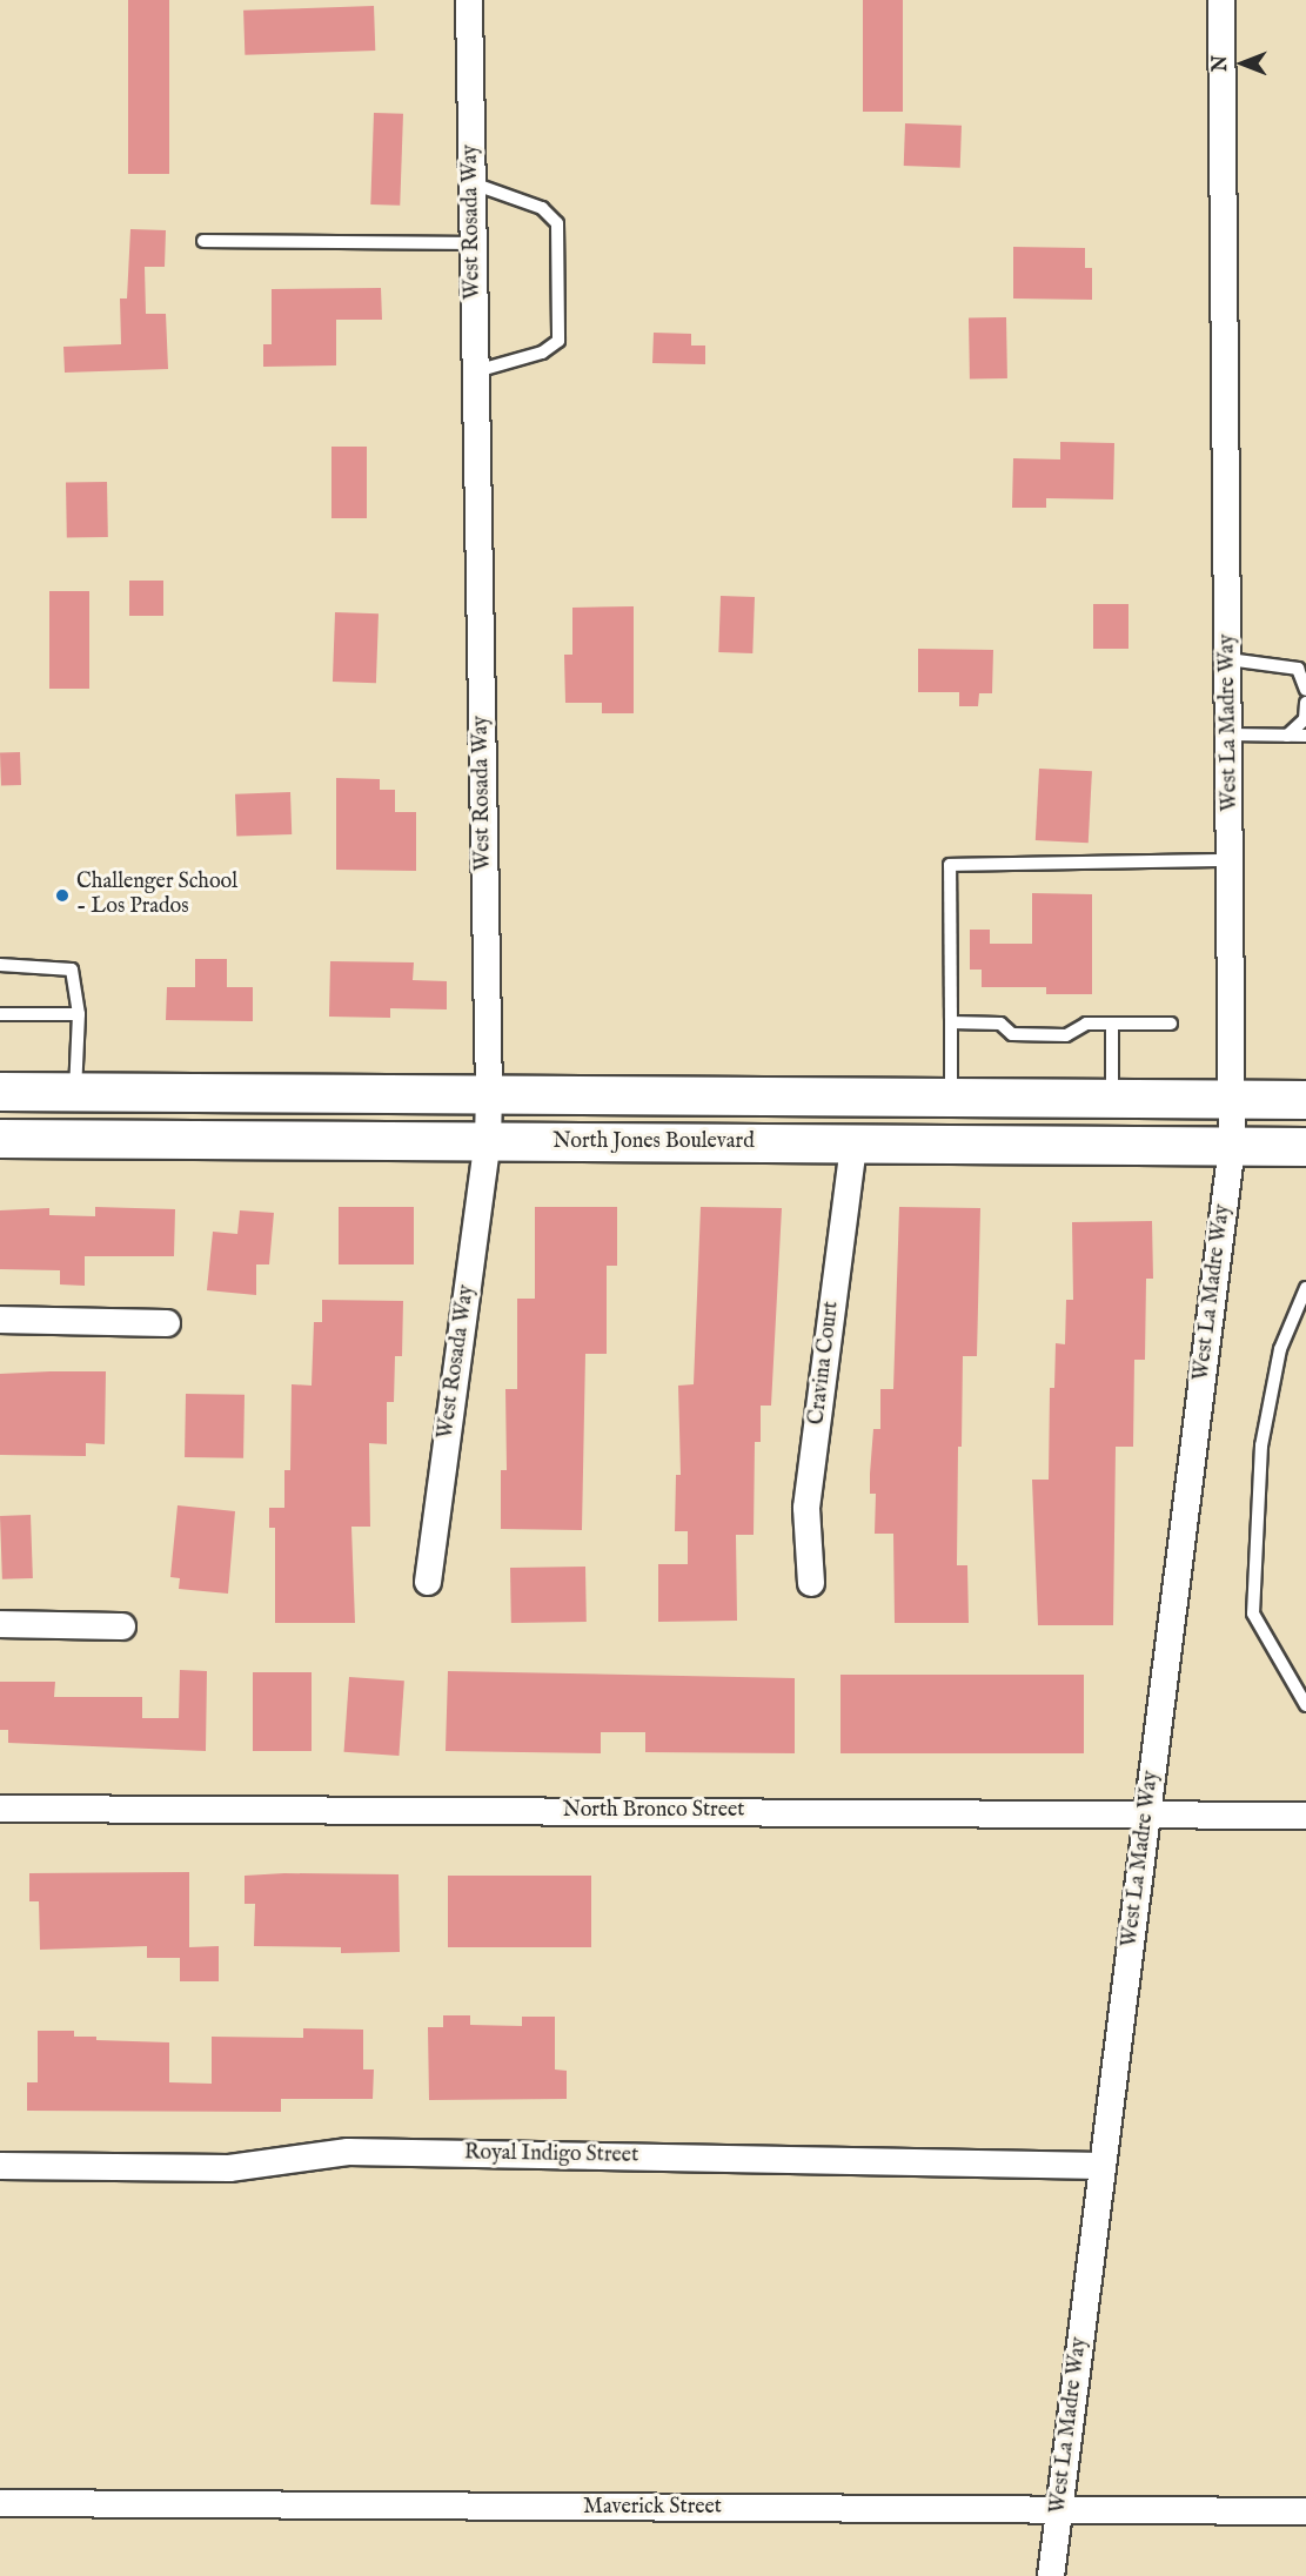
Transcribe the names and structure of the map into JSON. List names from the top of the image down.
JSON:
{
  "streets": {
    "main road": ["North Jones Boulevard"],
    "street": [
      "West Rosada Way",
      "West La Madre Way",
      "Cravina Court",
      "North Bronco Street",
      "Royal Indigo Street",
      "Maverick Street"
    ]
  },
  "crossings": [
    ["West Rosada Way", "North Jones Boulevard"],
    ["West La Madre Way", "North Jones Boulevard"],
    ["West La Madre Way", "North Bronco Street"],
    ["West La Madre Way", "Royal Indigo Street"],
    ["West La Madre Way", "Maverick Street"],
    ["North Jones Boulevard", "Cravina Court"]
  ],
  "places": ["Challenger School - Los Prados"],
  "north": "left"
}
